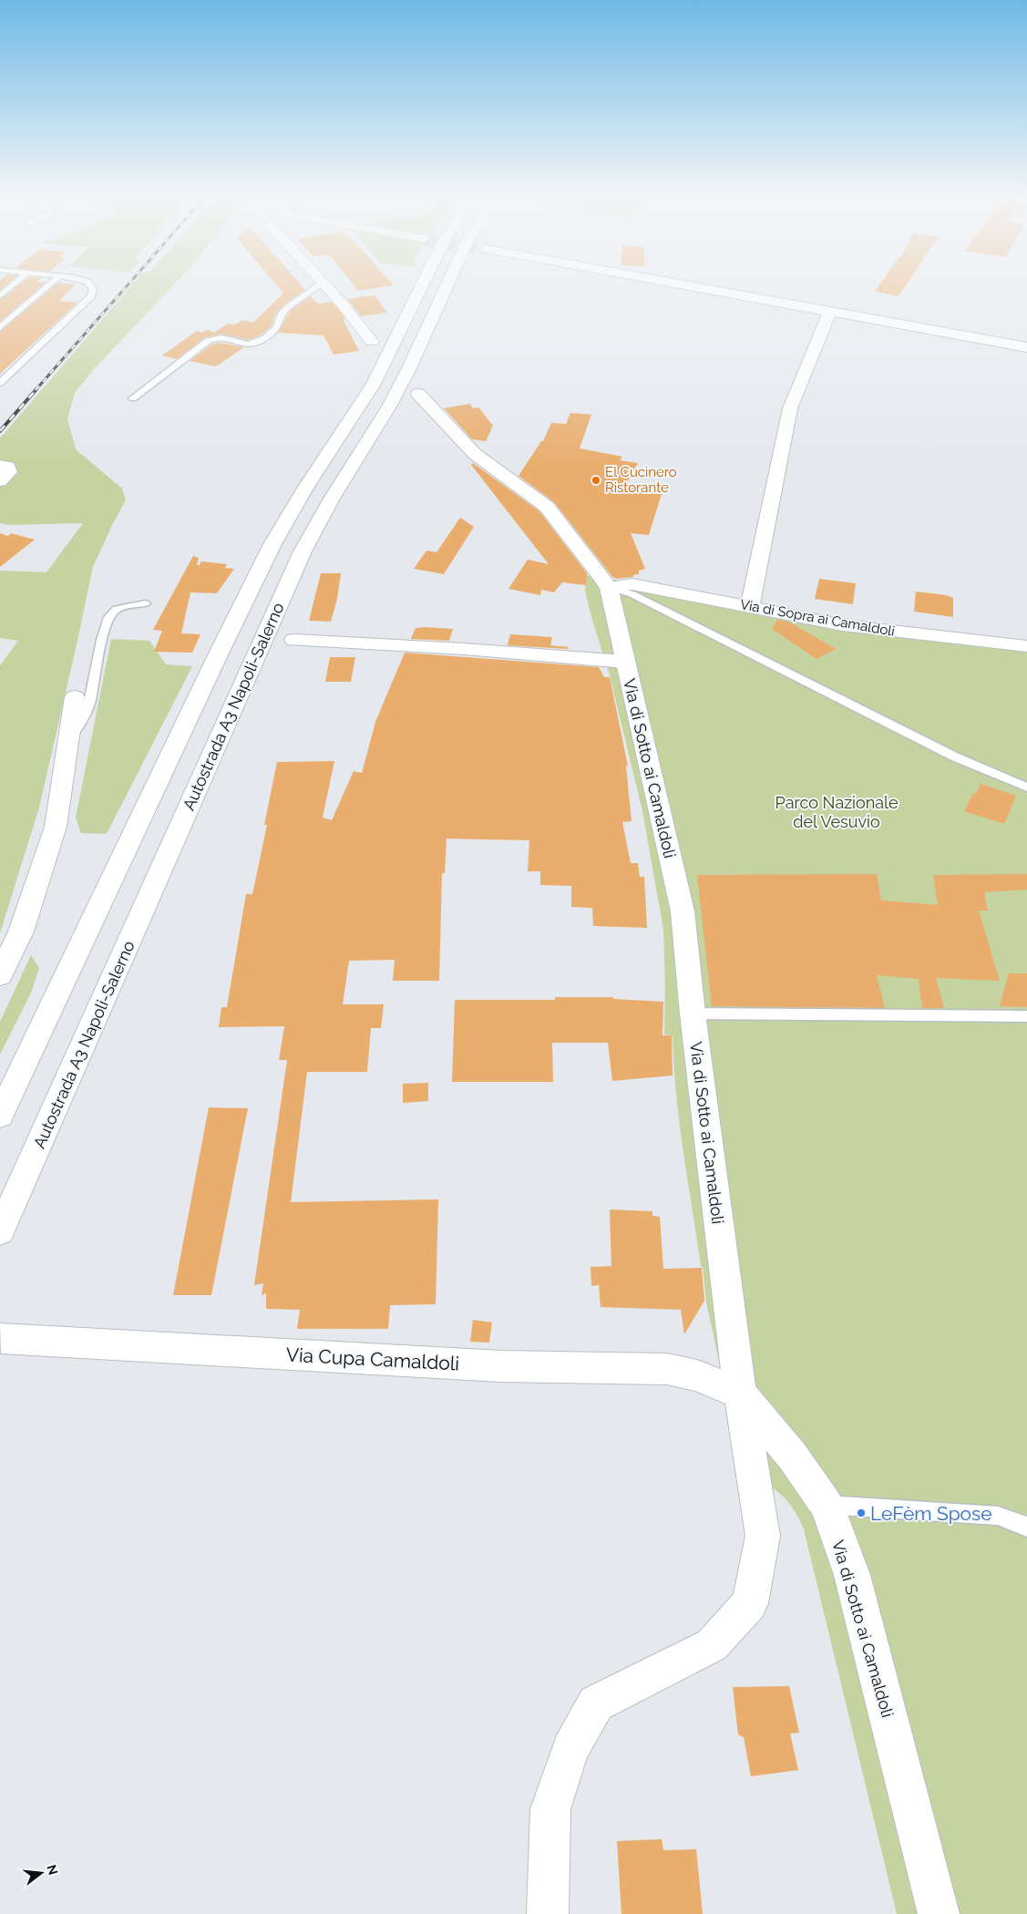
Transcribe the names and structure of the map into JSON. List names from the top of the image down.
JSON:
{
  "streets": {
    "main road": [
      "Via di Sopra ai Camaldoli",
      "Autostrada A3 Napoli-Salerno",
      "Via di Sotto ai Camaldoli",
      "Via Cupa Camaldoli"
    ]
  },
  "crossings": [
    ["Via di Sopra ai Camaldoli", "Via di Sotto ai Camaldoli"],
    ["Via di Sotto ai Camaldoli", "Via Cupa Camaldoli"]
  ],
  "parks": ["Parco Nazionale del Vesuvio"],
  "places": ["El Cucinero Ristorante", "LeFèm Spose"],
  "north": "right"
}
